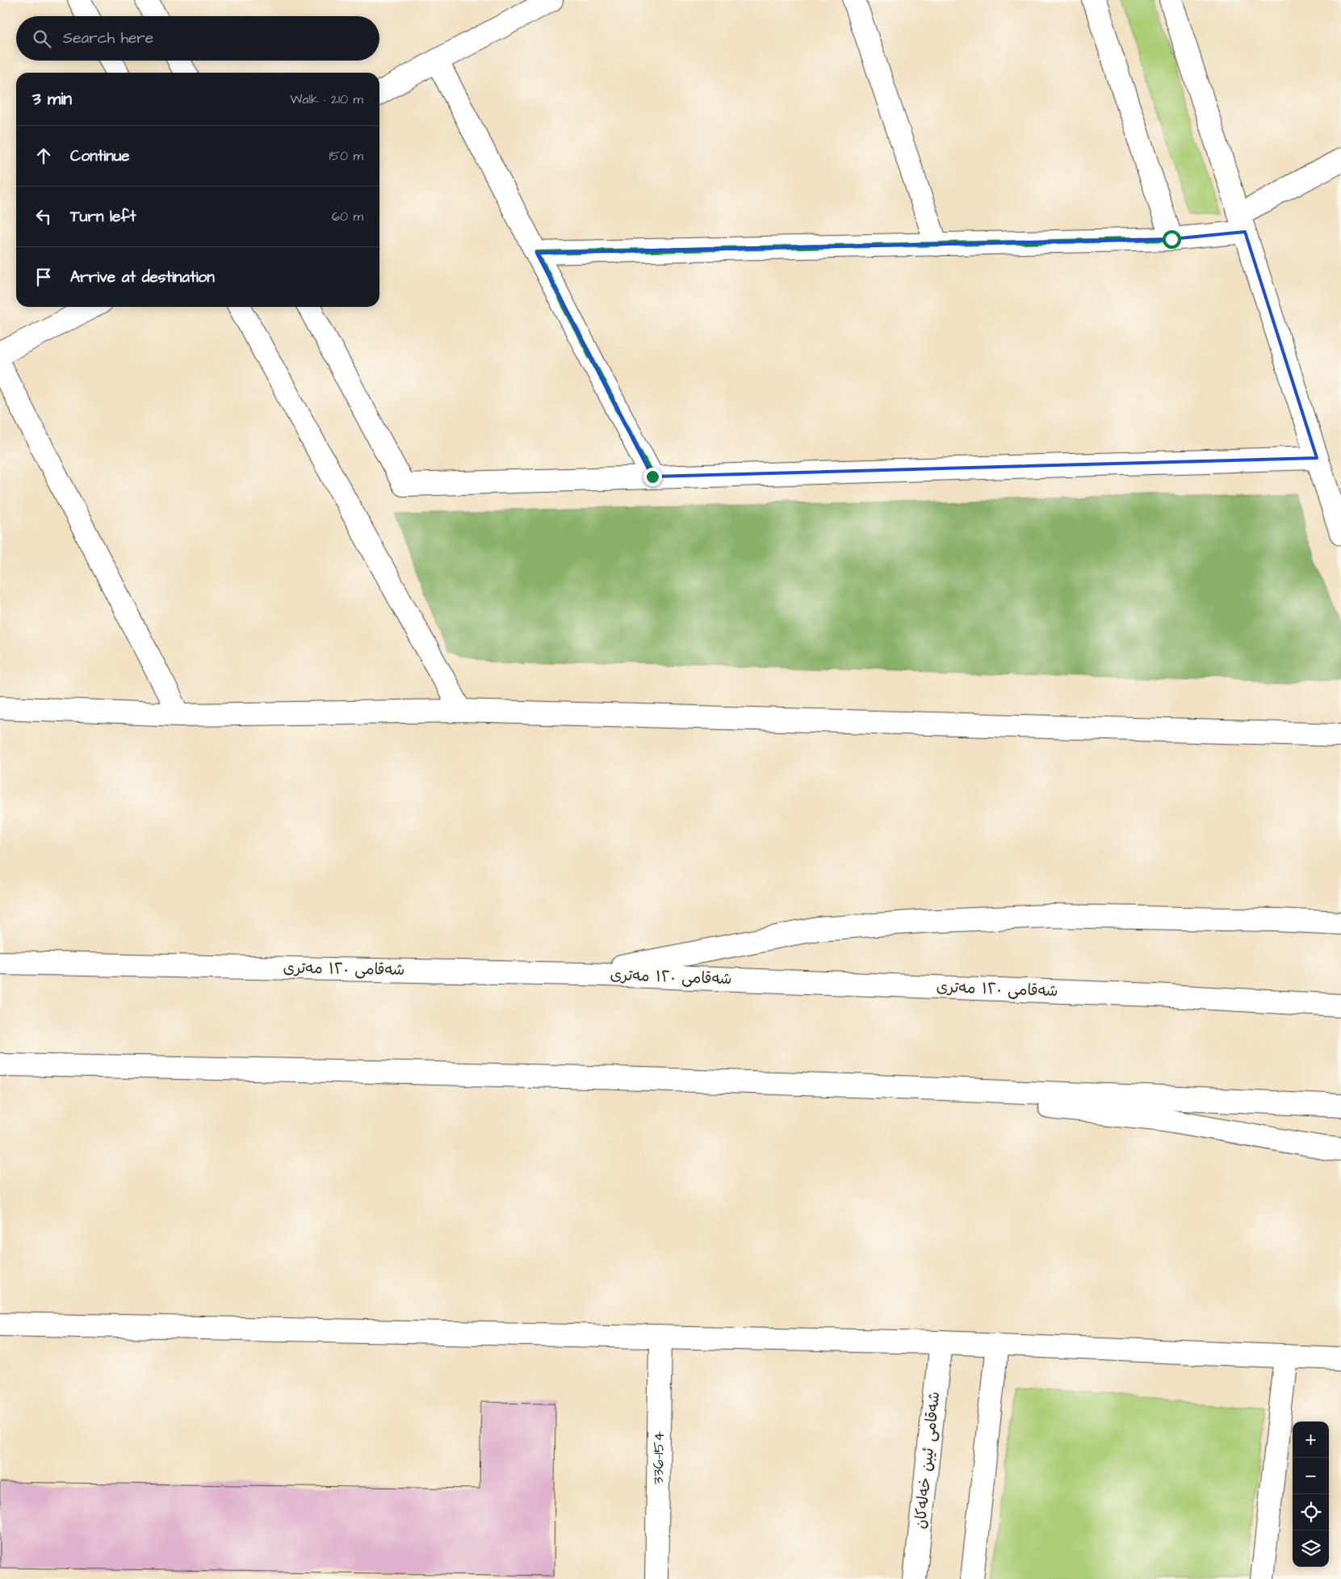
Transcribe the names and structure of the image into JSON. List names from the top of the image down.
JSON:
{
  "streets": {
    "main road": ["شەقامی ١٢٠ مەتری", "336-154", "شەقامی ئیبن خەلەکان"]
  },
  "page": {
    "search": "Search here",
    "heading": ["3 min", "Walk · 210 m"],
    "list": [
      ["Continue", "150 m"],
      ["Turn left", "60 m"],
      "Arrive at destination"
    ],
    "map_buttons": ["+", "−"]
  }
}
